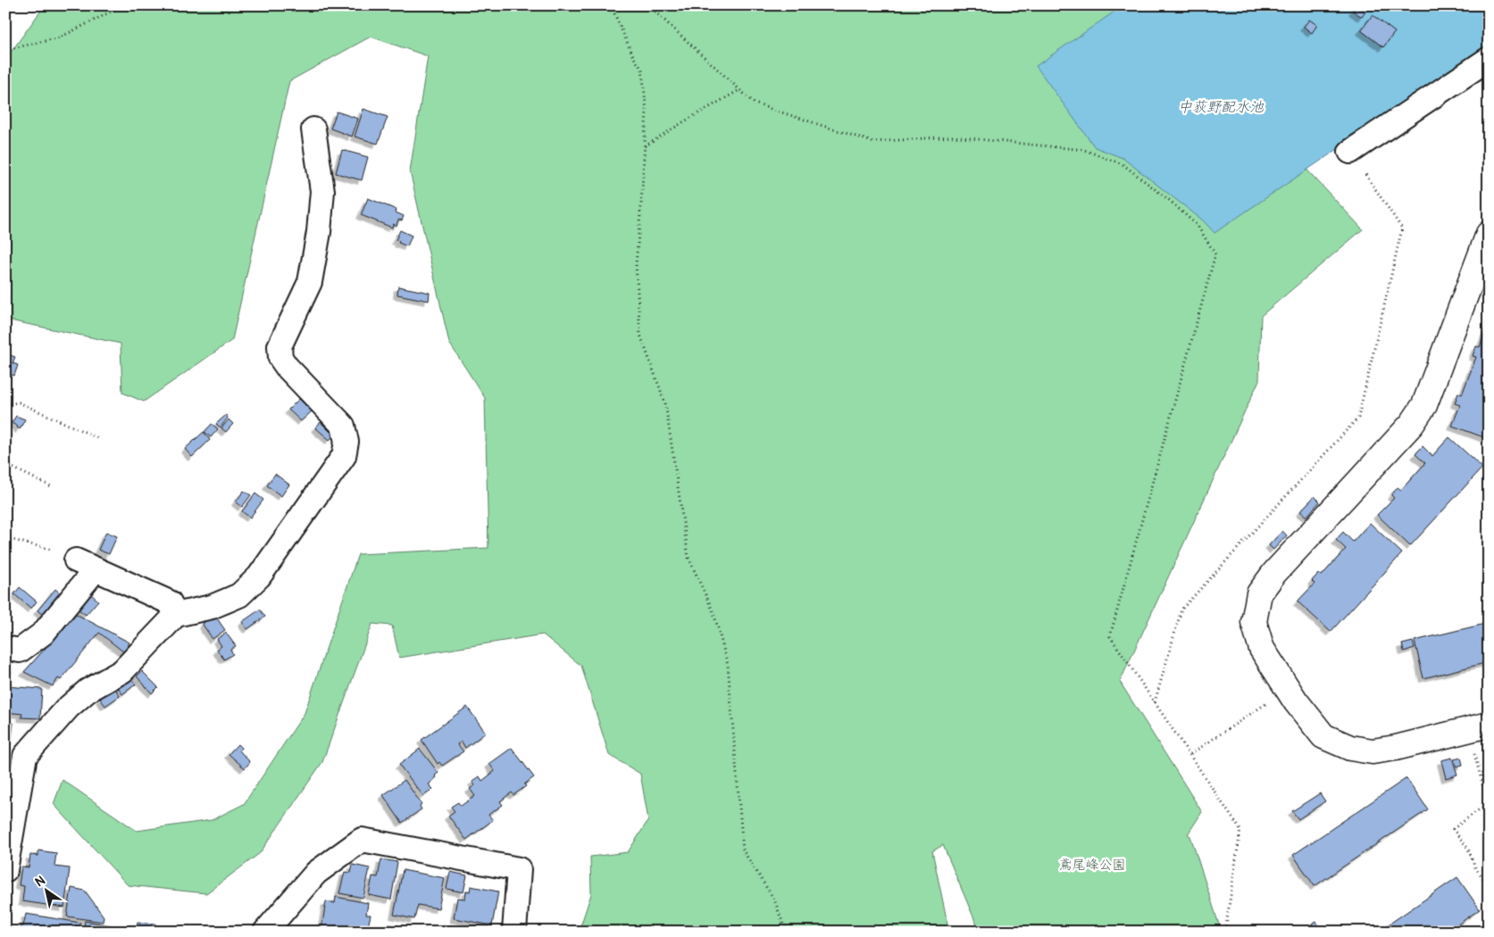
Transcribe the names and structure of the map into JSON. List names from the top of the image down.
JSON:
{
  "water": ["中荻野配水池"],
  "parks": ["鳶尾峰公園"],
  "north": "top left"
}
